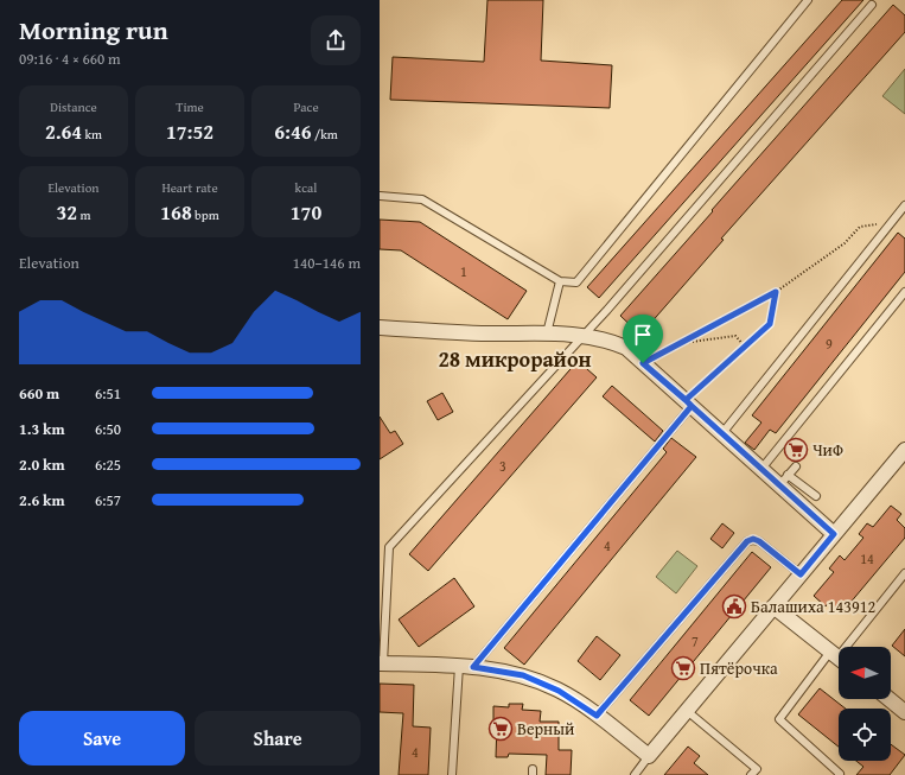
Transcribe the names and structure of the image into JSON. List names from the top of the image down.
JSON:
{
  "districts": ["28 микрорайон"],
  "places": {
    "supermarket": ["ЧиФ", "Пятёрочка", "Верный"],
    "public building": ["Балашиха 143912"]
  },
  "house_numbers": [
    "1",
    "9",
    "3",
    "4",
    "14",
    "7",
    "4"
  ],
  "north": "left",
  "page": {
    "heading": ["Morning run", "09:16 · 4 × 660 m"],
    "stats": [
      ["Distance", "2.64 km"],
      ["Time", "17:52"],
      ["Pace", "6:46 /km"],
      ["Elevation", "32 m"],
      ["Heart rate", "168 bpm"],
      ["kcal", "170"]
    ],
    "chart": ["Elevation", "140–146 m"],
    "list": [
      {
        "name": "660 m",
        "note": "6:51"
      },
      {
        "name": "1.3 km",
        "note": "6:50"
      },
      {
        "name": "2.0 km",
        "note": "6:25"
      },
      {
        "name": "2.6 km",
        "note": "6:57"
      }
    ],
    "buttons": ["Save", "Share"]
  }
}
